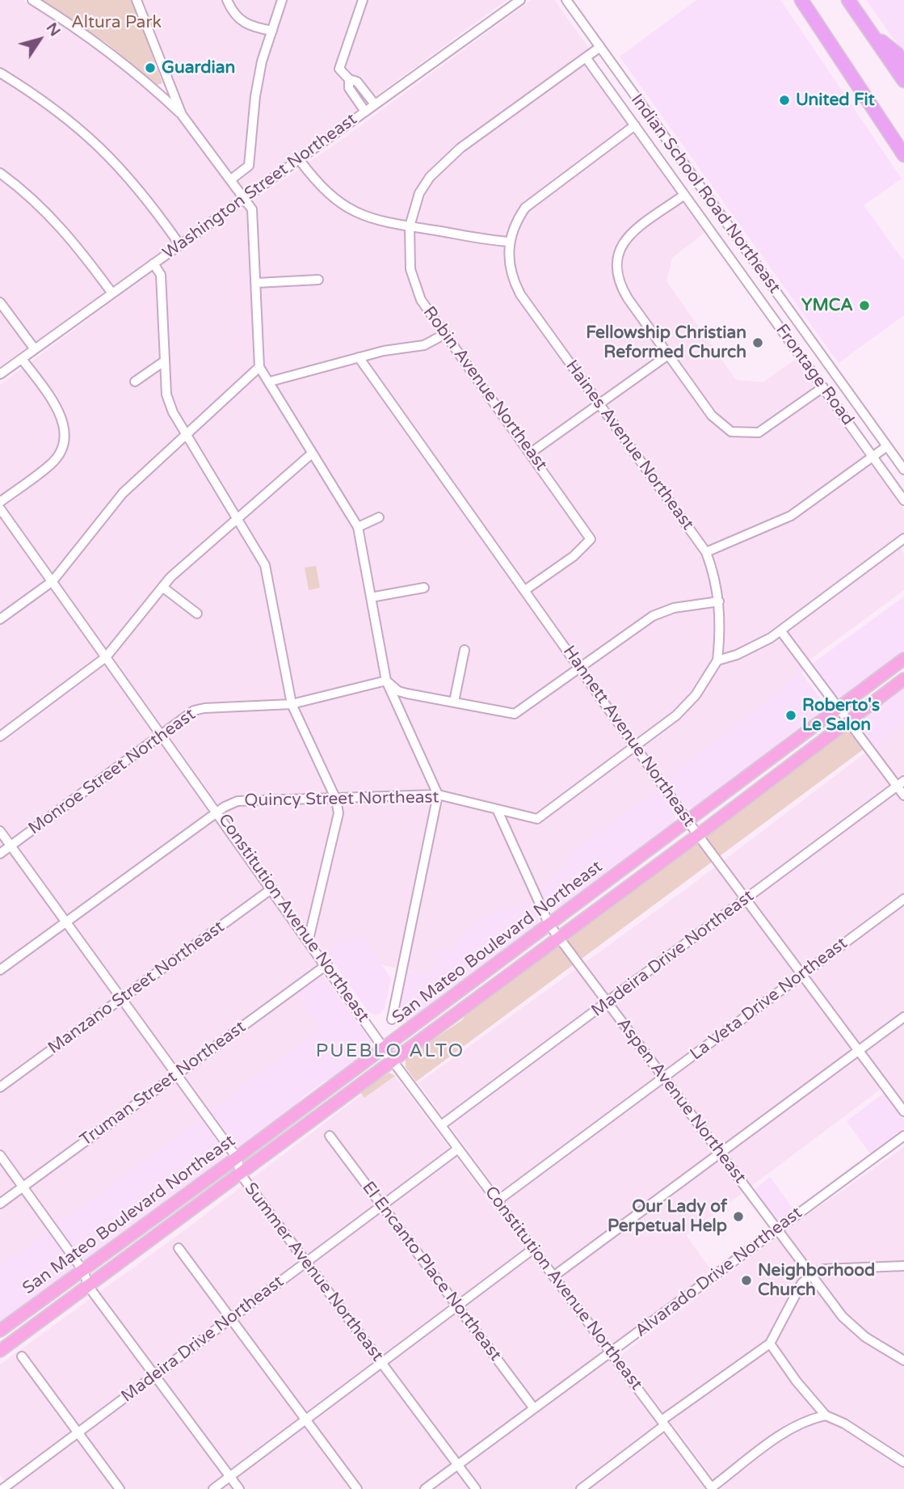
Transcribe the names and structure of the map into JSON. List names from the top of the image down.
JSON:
{
  "streets": {
    "main road": ["San Mateo Boulevard Northeast"],
    "street": [
      "Washington Street Northeast",
      "Indian School Road Northeast",
      "Frontage Road",
      "Robin Avenue Northeast",
      "Haines Avenue Northeast",
      "Hannett Avenue Northeast",
      "Monroe Street Northeast",
      "Quincy Street Northeast",
      "Constitution Avenue Northeast",
      "Madeira Drive Northeast",
      "Manzano Street Northeast",
      "La Veta Drive Northeast",
      "Truman Street Northeast",
      "Aspen Avenue Northeast",
      "El Encanto Place Northeast",
      "Summer Avenue Northeast",
      "Alvarado Drive Northeast"
    ]
  },
  "crossings": [
    ["Indian School Road Northeast", "Robin Avenue Northeast"],
    ["Frontage Road", "Robin Avenue Northeast"],
    ["Robin Avenue Northeast", "Hannett Avenue Northeast"],
    ["Hannett Avenue Northeast", "San Mateo Boulevard Northeast"],
    ["Hannett Avenue Northeast", "Madeira Drive Northeast"],
    ["Hannett Avenue Northeast", "La Veta Drive Northeast"],
    ["Monroe Street Northeast", "Constitution Avenue Northeast"],
    ["Monroe Street Northeast", "Summer Avenue Northeast"],
    ["Quincy Street Northeast", "Constitution Avenue Northeast"],
    ["Quincy Street Northeast", "Aspen Avenue Northeast"],
    ["Quincy Street Northeast", "Summer Avenue Northeast"],
    ["Constitution Avenue Northeast", "San Mateo Boulevard Northeast"],
    ["Constitution Avenue Northeast", "Madeira Drive Northeast"],
    ["Constitution Avenue Northeast", "Manzano Street Northeast"],
    ["Constitution Avenue Northeast", "La Veta Drive Northeast"],
    ["Constitution Avenue Northeast", "Truman Street Northeast"],
    ["Constitution Avenue Northeast", "Alvarado Drive Northeast"],
    ["San Mateo Boulevard Northeast", "Aspen Avenue Northeast"],
    ["San Mateo Boulevard Northeast", "Summer Avenue Northeast"],
    ["Madeira Drive Northeast", "Aspen Avenue Northeast"],
    ["Madeira Drive Northeast", "El Encanto Place Northeast"],
    ["Madeira Drive Northeast", "Summer Avenue Northeast"],
    ["Manzano Street Northeast", "Summer Avenue Northeast"],
    ["La Veta Drive Northeast", "Aspen Avenue Northeast"],
    ["Truman Street Northeast", "Summer Avenue Northeast"],
    ["Aspen Avenue Northeast", "Alvarado Drive Northeast"],
    ["El Encanto Place Northeast", "Alvarado Drive Northeast"],
    ["Summer Avenue Northeast", "Alvarado Drive Northeast"]
  ],
  "districts": ["PUEBLO ALTO"],
  "parks": ["Altura Park"],
  "places": [
    "Guardian",
    "United Fit",
    "YMCA",
    "Fellowship Christian Reformed Church",
    "Roberto's Le Salon",
    "Our Lady of Perpetual Help",
    "Neighborhood Church"
  ],
  "north": "top right"
}
